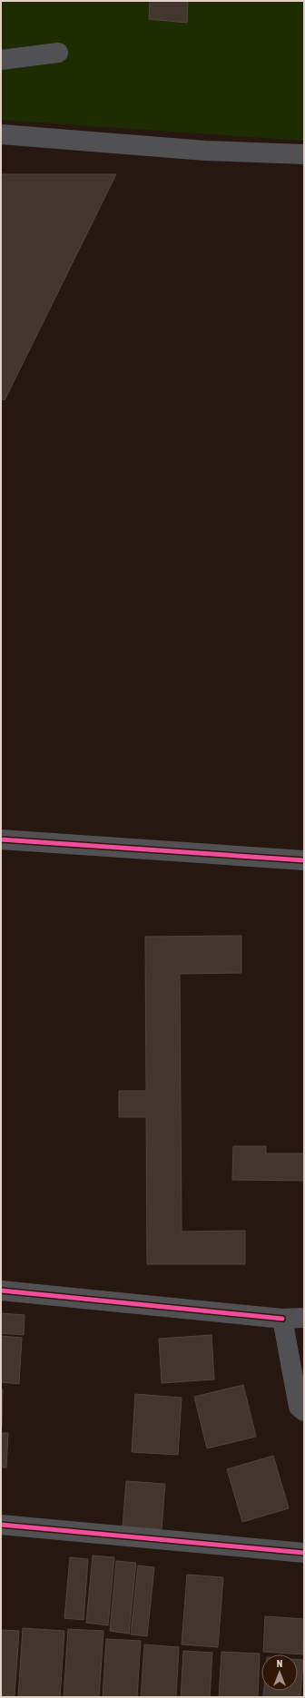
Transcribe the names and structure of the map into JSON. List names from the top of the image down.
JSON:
{
  "north": "top"
}
